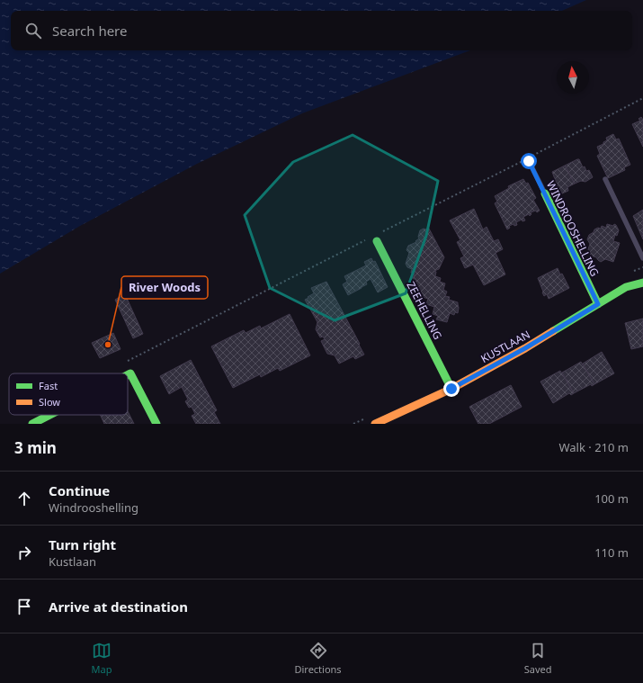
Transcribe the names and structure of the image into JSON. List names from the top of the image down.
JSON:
{
  "streets": {
    "street": ["WINDROOSHELLING", "ZEEHELLING", "KUSTLAAN"]
  },
  "crossings": [
    ["WINDROOSHELLING", "KUSTLAAN"],
    ["ZEEHELLING", "KUSTLAAN"]
  ],
  "places": ["River Woods"],
  "legend": ["Fast", "Slow"],
  "north": "top",
  "page": {
    "search": "Search here",
    "heading": ["3 min", "Walk · 210 m"],
    "list": [
      ["Continue", "Windrooshelling", "100 m"],
      ["Turn right", "Kustlaan", "110 m"],
      "Arrive at destination"
    ],
    "nav": ["Map", "Directions", "Saved"]
  }
}
